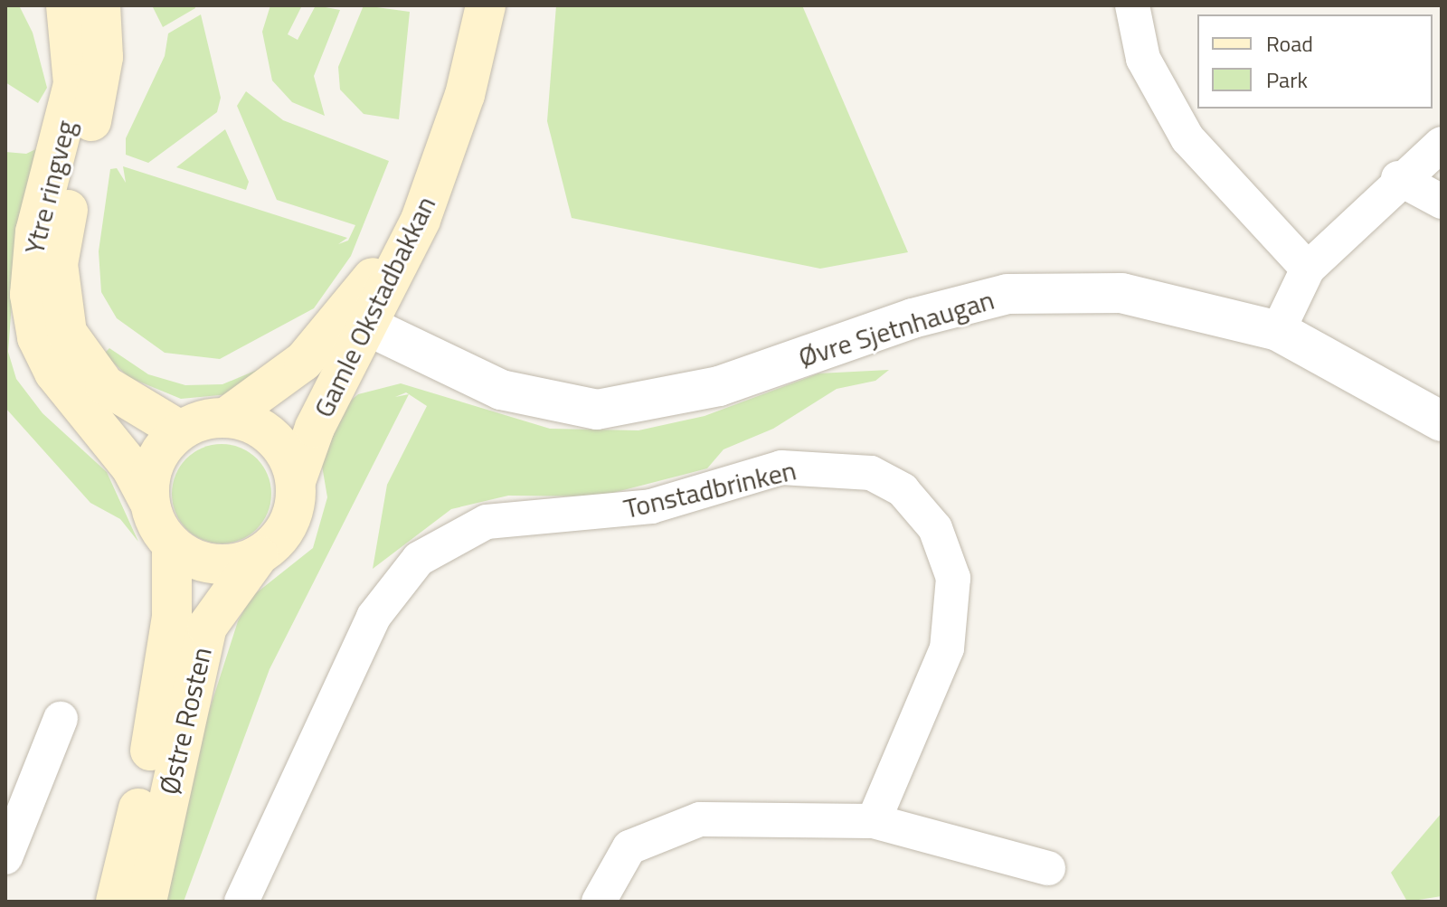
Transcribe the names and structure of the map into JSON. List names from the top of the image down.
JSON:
{
  "streets": {
    "main road": ["Ytre ringveg", "Gamle Okstadbakkan", "Østre Rosten"],
    "street": ["Øvre Sjetnhaugan", "Tonstadbrinken"]
  },
  "crossings": [
    ["Ytre ringveg", "Gamle Okstadbakkan"],
    ["Ytre ringveg", "Østre Rosten"],
    ["Gamle Okstadbakkan", "Øvre Sjetnhaugan"],
    ["Gamle Okstadbakkan", "Østre Rosten"]
  ],
  "legend": ["Road", "Park"]
}
